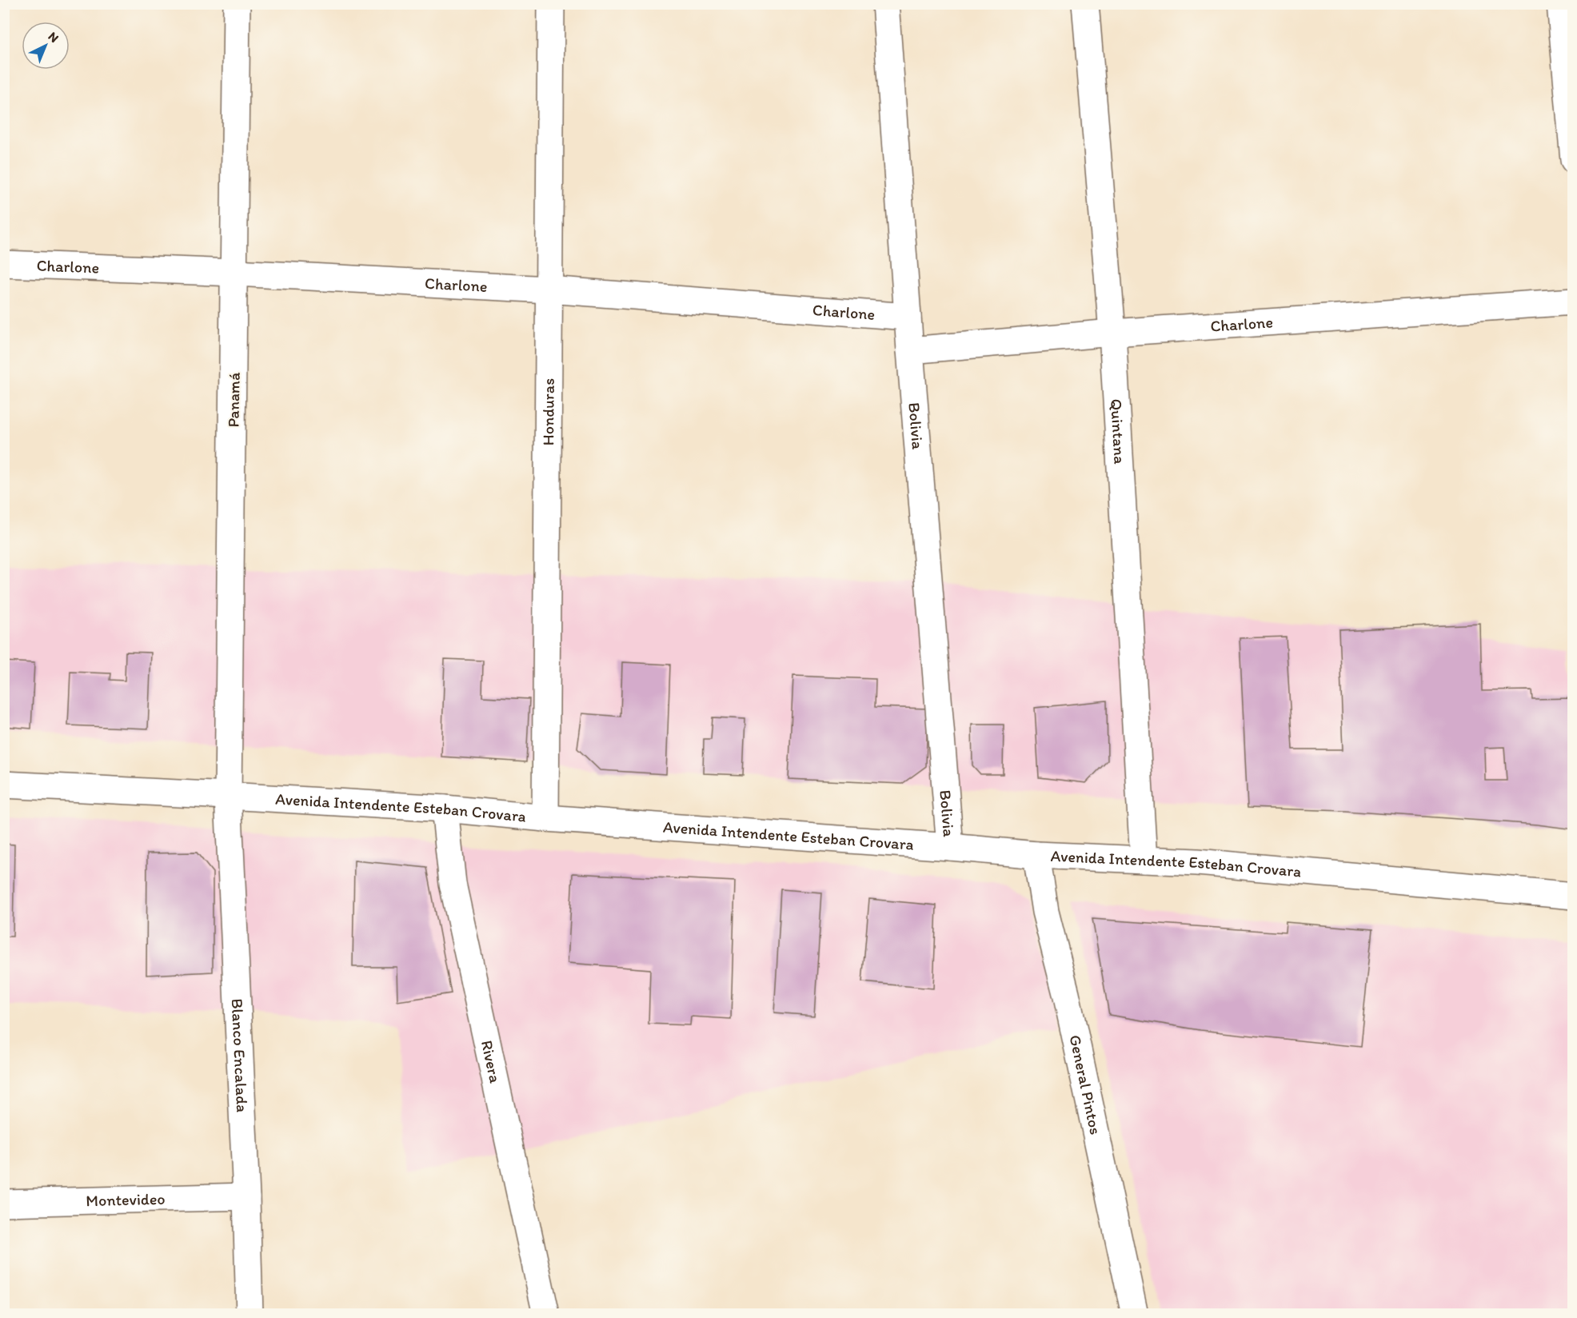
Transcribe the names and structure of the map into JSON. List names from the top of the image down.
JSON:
{
  "streets": {
    "street": [
      "Charlone",
      "Panamá",
      "Honduras",
      "Bolivia",
      "Quintana",
      "Avenida Intendente Esteban Crovara",
      "Blanco Encalada",
      "Rivera",
      "General Pintos",
      "Montevideo"
    ]
  },
  "crossings": [
    ["Charlone", "Panamá"],
    ["Charlone", "Honduras"],
    ["Charlone", "Bolivia"],
    ["Charlone", "Quintana"],
    ["Panamá", "Avenida Intendente Esteban Crovara"],
    ["Panamá", "Blanco Encalada"],
    ["Honduras", "Avenida Intendente Esteban Crovara"],
    ["Bolivia", "Avenida Intendente Esteban Crovara"],
    ["Quintana", "Avenida Intendente Esteban Crovara"],
    ["Avenida Intendente Esteban Crovara", "Blanco Encalada"],
    ["Avenida Intendente Esteban Crovara", "Rivera"],
    ["Avenida Intendente Esteban Crovara", "General Pintos"],
    ["Blanco Encalada", "Montevideo"]
  ],
  "north": "top right"
}
